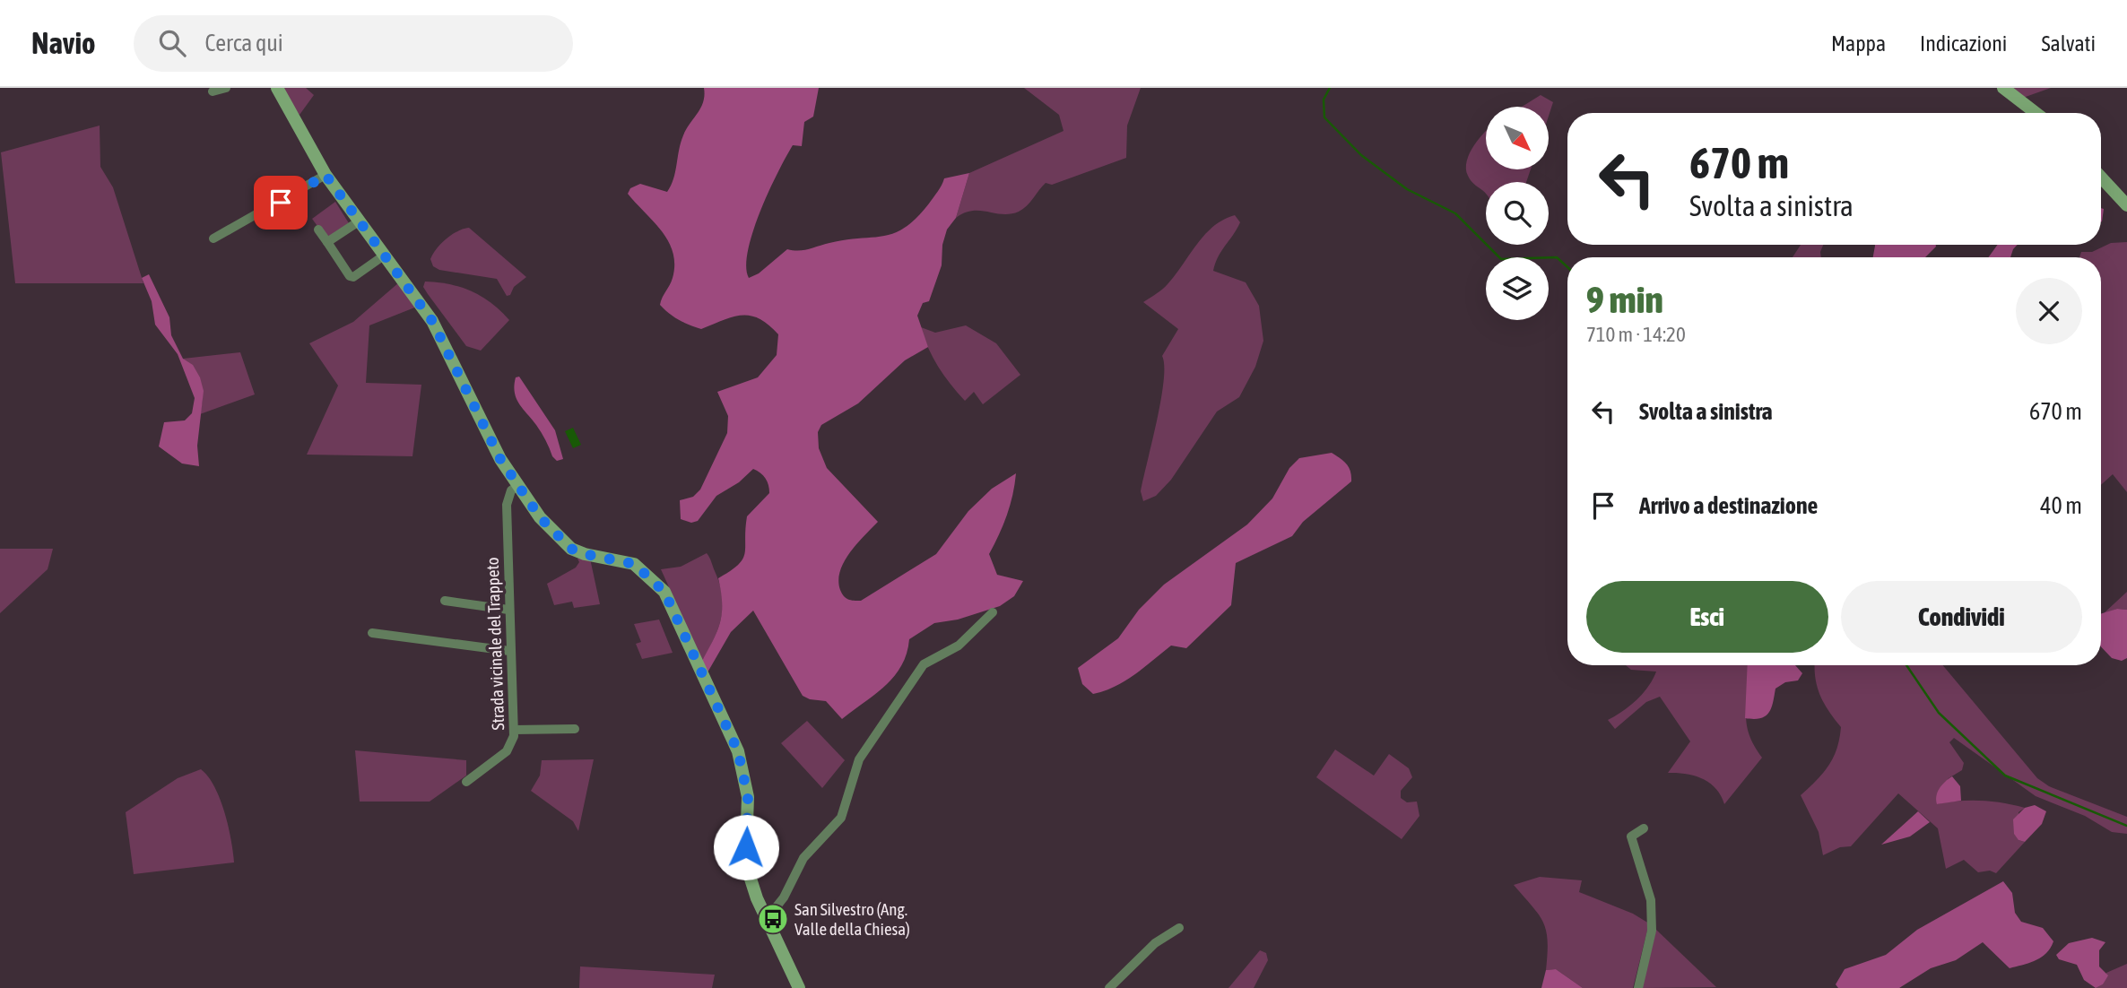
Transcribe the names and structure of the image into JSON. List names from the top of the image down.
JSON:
{
  "streets": {
    "street": ["Strada vicinale del Trappeto"]
  },
  "places": {
    "bus stop": ["San Silvestro (Ang. Valle della Chiesa)"]
  },
  "north": "bottom right",
  "page": {
    "header": "Navio",
    "search": "Cerca qui",
    "nav": ["Mappa", "Indicazioni", "Salvati"],
    "turn": ["670 m", "Svolta a sinistra"],
    "heading": ["9 min", "710 m · 14:20"],
    "list": [
      {
        "name": "Svolta a sinistra",
        "value": "670 m"
      },
      {
        "name": "Arrivo a destinazione",
        "value": "40 m"
      }
    ],
    "buttons": ["Esci", "Condividi"]
  }
}
